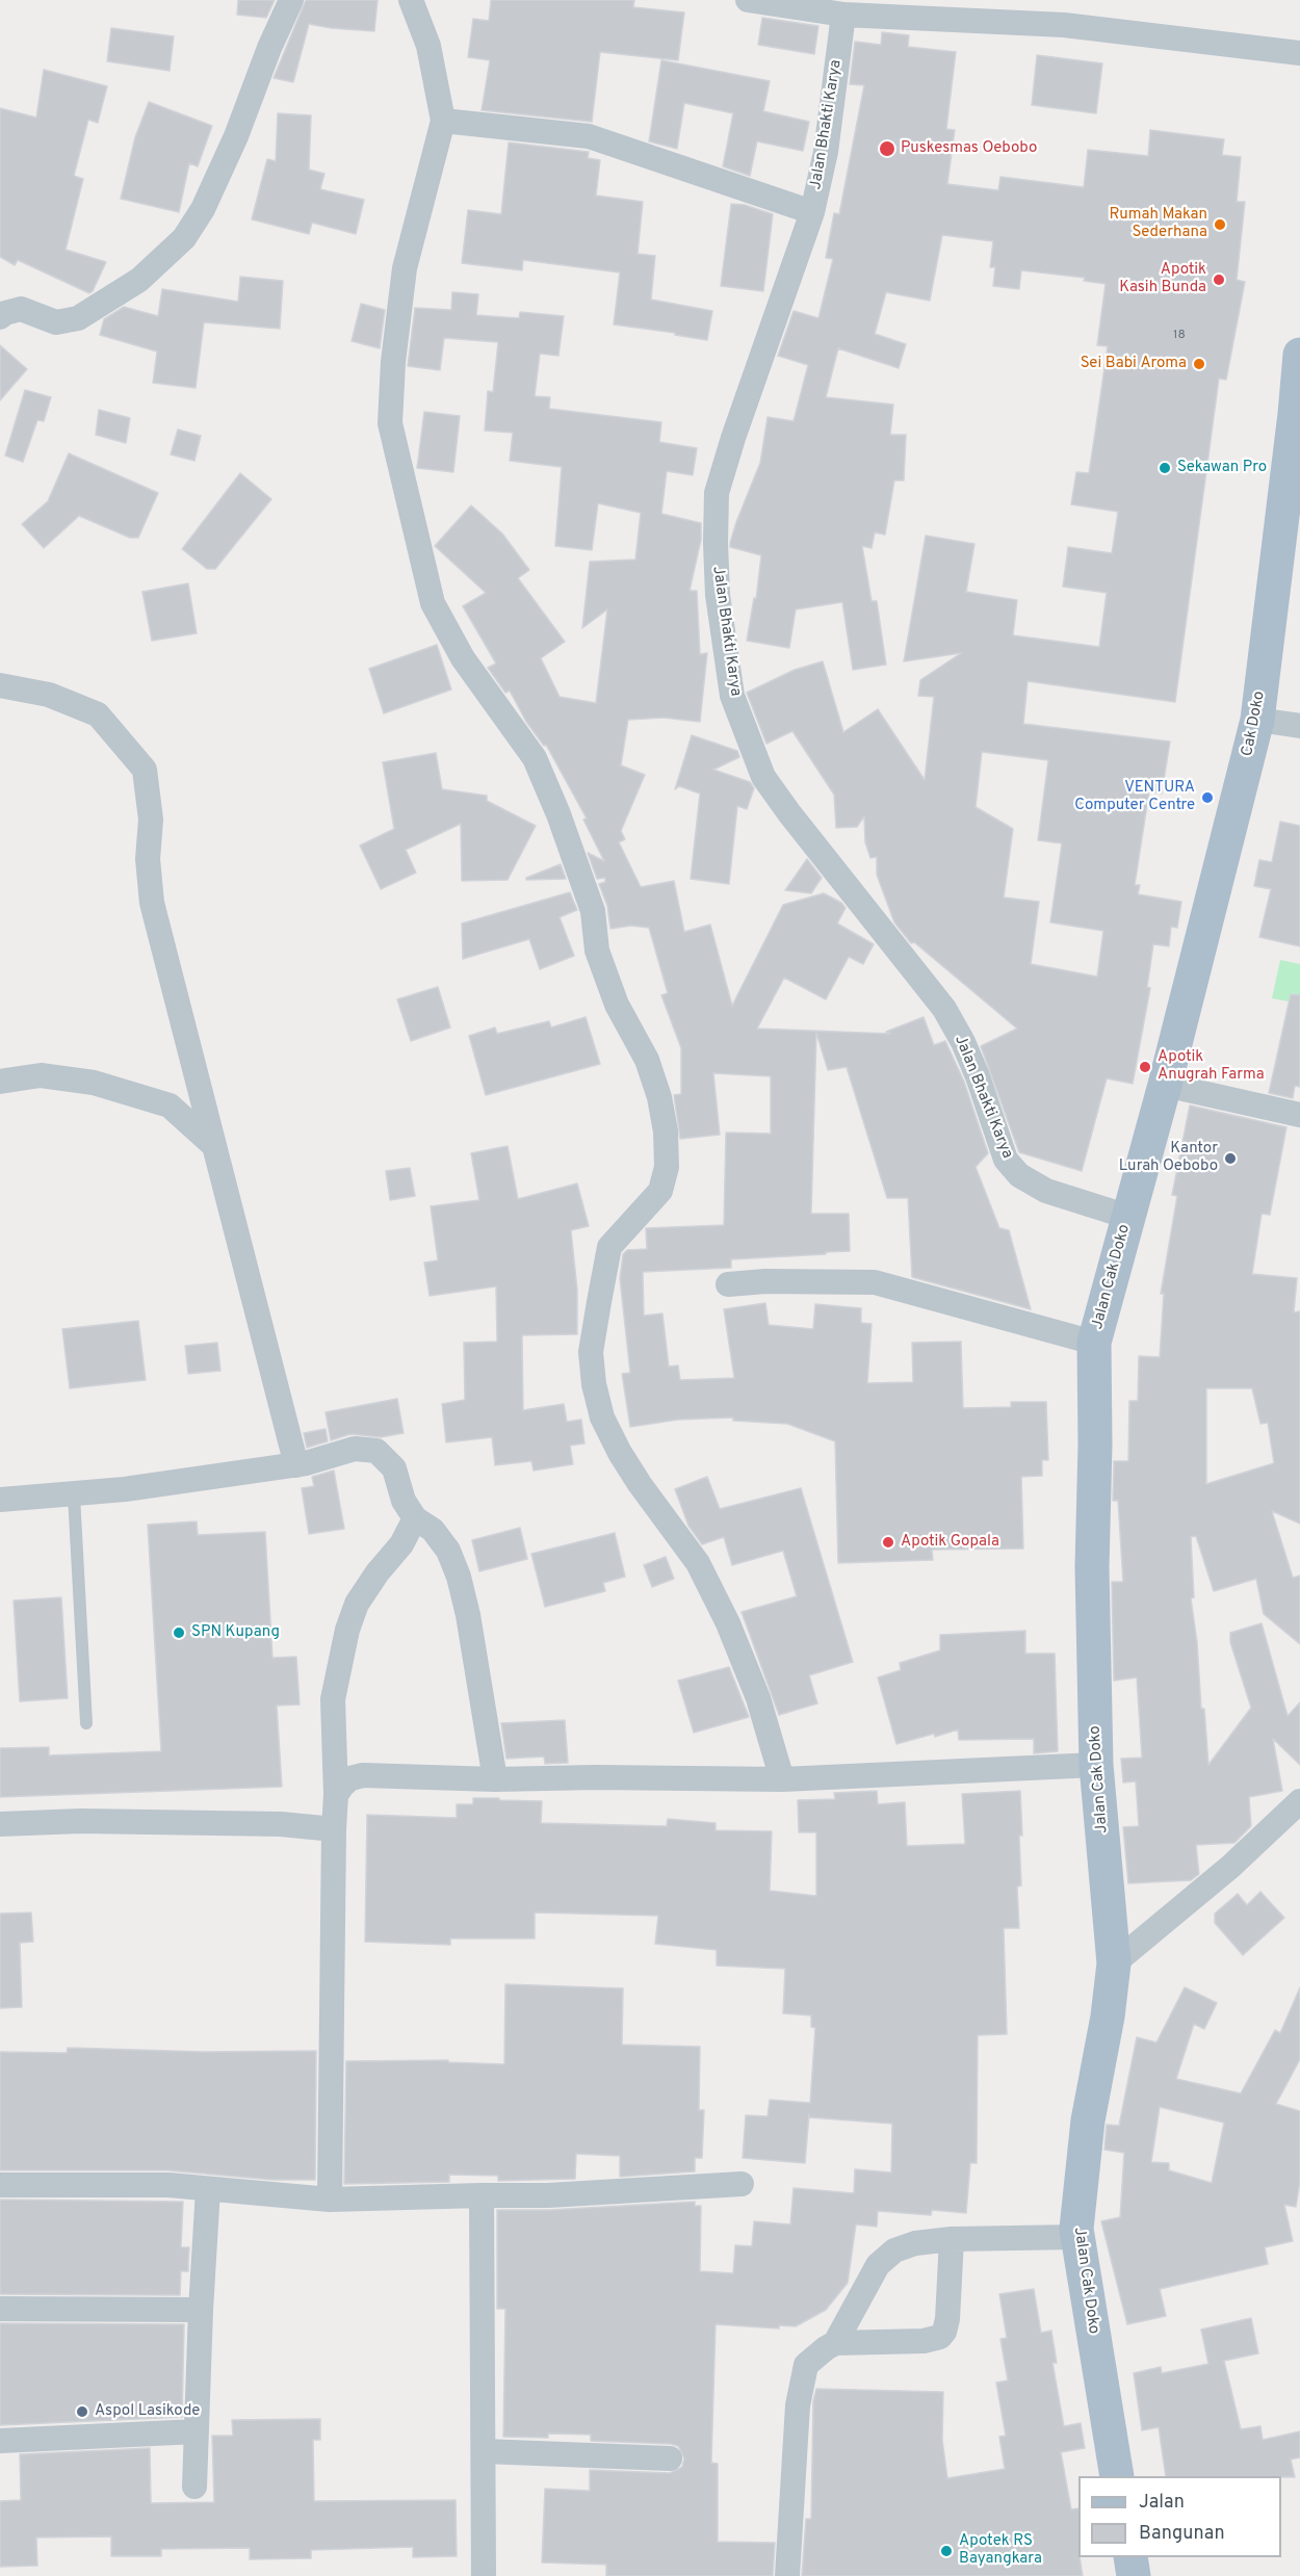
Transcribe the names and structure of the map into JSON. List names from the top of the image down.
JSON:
{
  "streets": {
    "main road": ["Cak Doko", "Jalan Cak Doko"],
    "street": ["Jalan Bhakti Karya"]
  },
  "crossings": [
    ["Jalan Bhakti Karya", "Jalan Cak Doko"],
    ["Cak Doko", "Jalan Cak Doko"]
  ],
  "places": [
    "Puskesmas Oebobo",
    "Rumah Makan Sederhana",
    "Apotik Kasih Bunda",
    "Sei Babi Aroma",
    "Sekawan Pro",
    "VENTURA Computer Centre",
    "Apotik Anugrah Farma",
    "Kantor Lurah Oebobo",
    "Apotik Gopala",
    "SPN Kupang",
    "Aspol Lasikode",
    "Apotek RS Bayangkara"
  ],
  "house_numbers": ["18"],
  "legend": ["Jalan", "Bangunan"]
}
